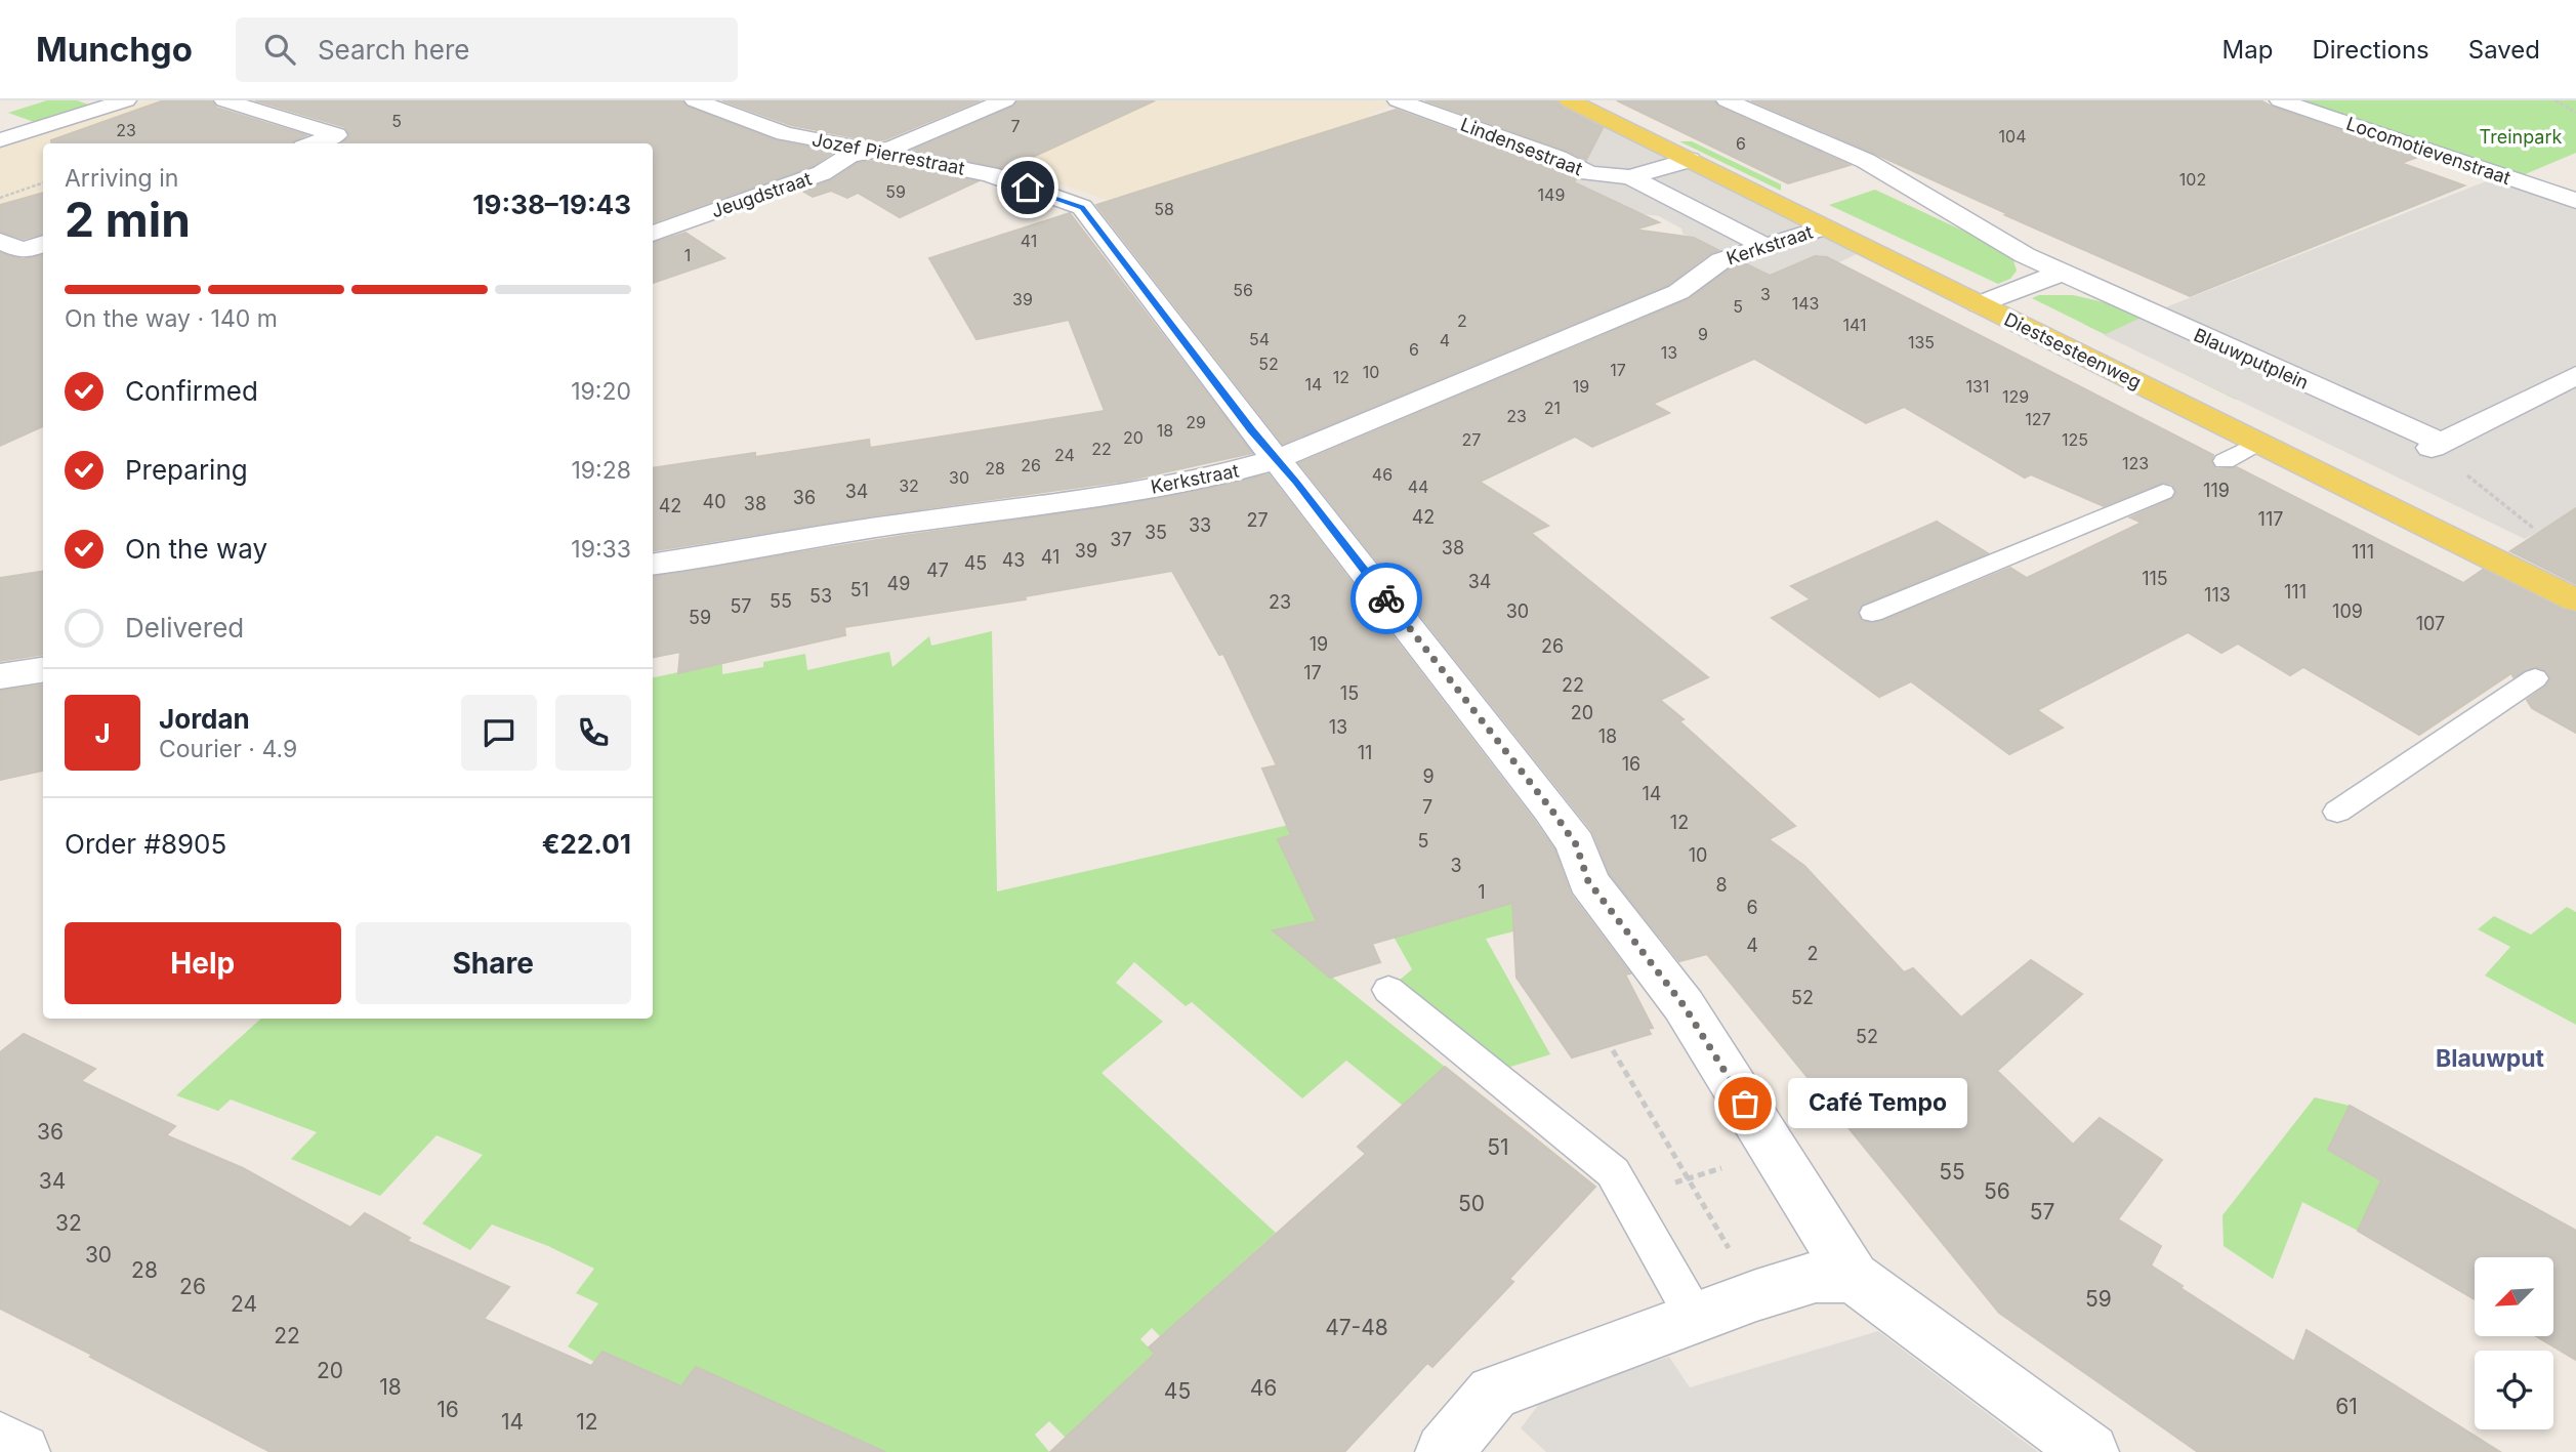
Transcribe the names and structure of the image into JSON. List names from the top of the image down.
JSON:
{
  "streets": {
    "main road": ["Diestsesteenweg"],
    "street": [
      "Lindensestraat",
      "Locomotievenstraat",
      "Jozef Pierrestraat",
      "Jeugdstraat",
      "Kerkstraat",
      "Blauwputplein"
    ]
  },
  "crossings": [
    ["Lindensestraat", "Diestsesteenweg"],
    ["Jozef Pierrestraat", "Jeugdstraat"],
    ["Jozef Pierrestraat", "Kerkstraat"],
    ["Kerkstraat", "Diestsesteenweg"]
  ],
  "districts": ["Blauwput"],
  "parks": ["Treinpark"],
  "places": ["Café Tempo"],
  "house_numbers": [
    "5",
    "7",
    "23",
    "104",
    "6",
    "102",
    "59",
    "149",
    "58",
    "41",
    "1",
    "56",
    "3",
    "39",
    "143",
    "5",
    "2",
    "141",
    "9",
    "54",
    "4",
    "135",
    "6",
    "13",
    "52",
    "17",
    "10",
    "12",
    "14",
    "19",
    "131",
    "129",
    "21",
    "23",
    "127",
    "29",
    "18",
    "20",
    "27",
    "125",
    "22",
    "24",
    "123",
    "26",
    "28",
    "46",
    "30",
    "32",
    "44",
    "119",
    "34",
    "36",
    "40",
    "38",
    "42",
    "42",
    "117",
    "27",
    "33",
    "35",
    "37",
    "38",
    "39",
    "111",
    "41",
    "43",
    "45",
    "47",
    "115",
    "34",
    "49",
    "51",
    "111",
    "113",
    "53",
    "55",
    "23",
    "57",
    "30",
    "109",
    "59",
    "107",
    "19",
    "26",
    "17",
    "22",
    "15",
    "20",
    "13",
    "18",
    "11",
    "16",
    "9",
    "14",
    "7",
    "12",
    "5",
    "10",
    "3",
    "8",
    "1",
    "6",
    "4",
    "2",
    "52",
    "52",
    "36",
    "51",
    "55",
    "34",
    "56",
    "50",
    "57",
    "32",
    "30",
    "28",
    "26",
    "59",
    "24",
    "47-48",
    "22",
    "20",
    "18",
    "46",
    "45",
    "61",
    "16",
    "14",
    "12"
  ],
  "north": "bottom left",
  "page": {
    "header": "Munchgo",
    "search": "Search here",
    "nav": ["Map", "Directions", "Saved"],
    "heading": ["2 min", "Arriving in", "19:38–19:43"],
    "panel": [
      "Jordan",
      "Courier · 4.9",
      "Order #8905",
      "€22.01"
    ],
    "bar": "On the way · 140 m",
    "list": [
      ["Confirmed", "19:20"],
      ["Preparing", "19:28"],
      ["On the way", "19:33"],
      "Delivered"
    ],
    "round": "J",
    "buttons": ["Help", "Share"],
    "bubble": "Café Tempo"
  }
}
